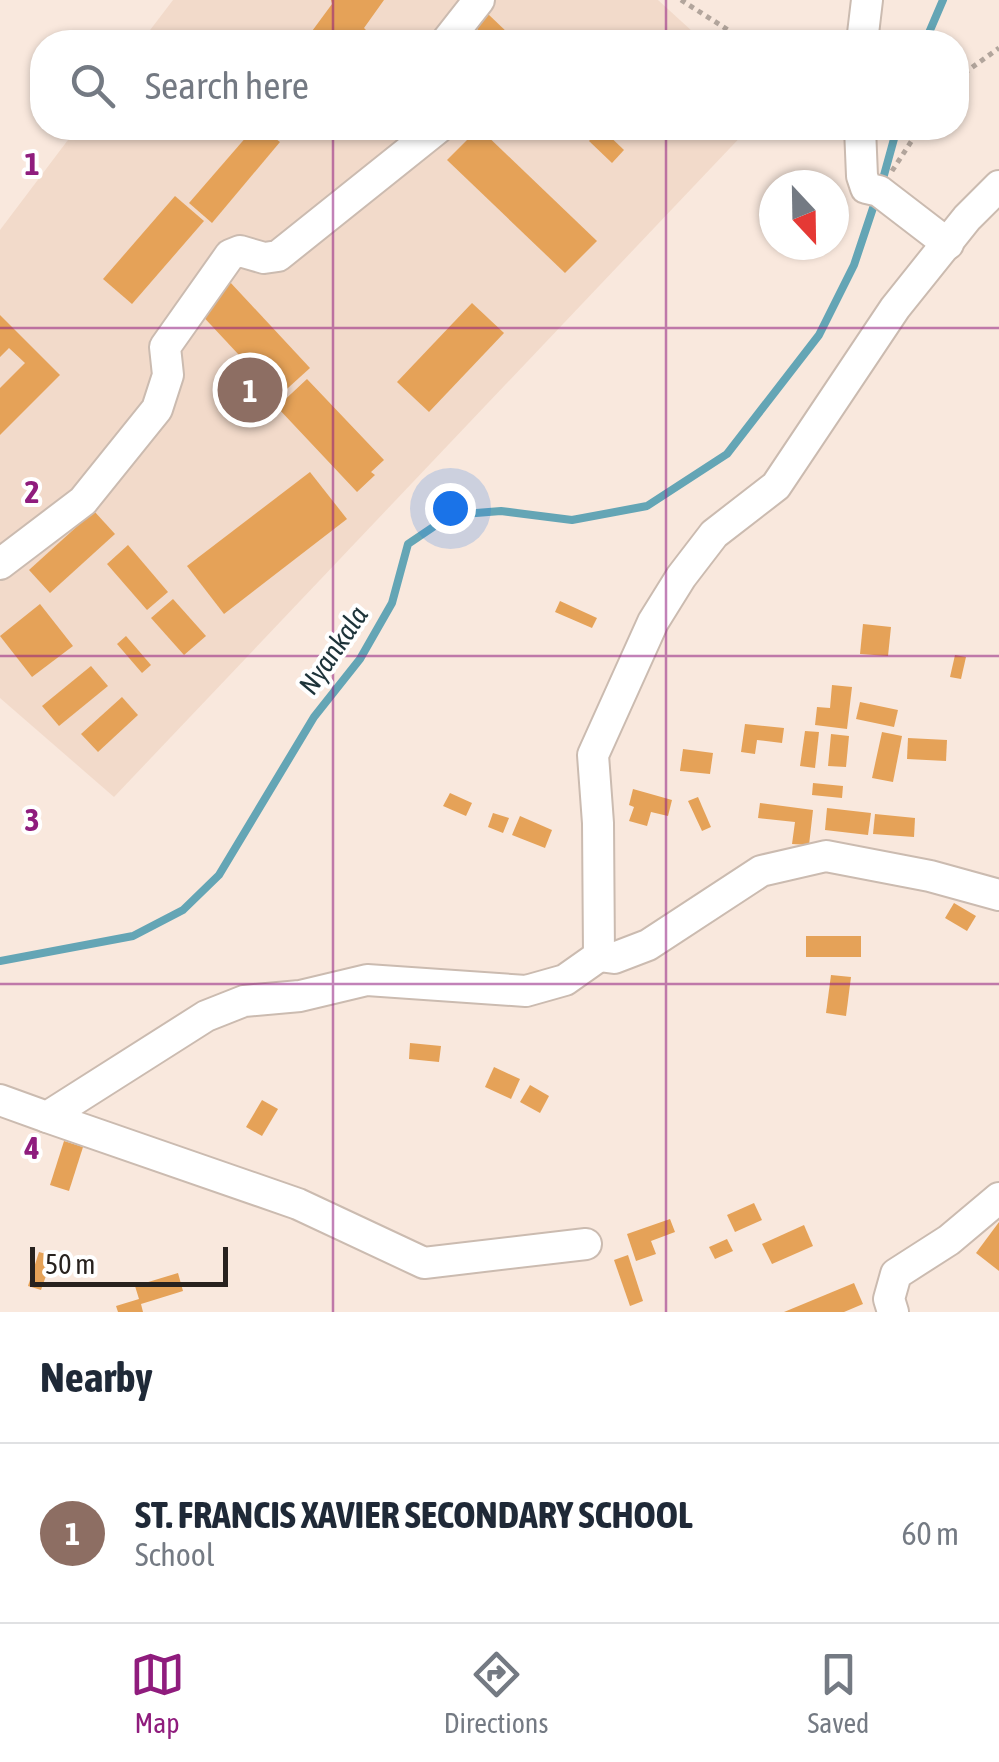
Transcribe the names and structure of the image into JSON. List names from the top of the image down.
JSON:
{
  "water": ["Nyankala"],
  "scale_bar": "50 m",
  "north": "bottom",
  "page": {
    "search": "Search here",
    "pins": "1",
    "scale": "50 m",
    "heading": "Nearby",
    "list": [
      {
        "mark": "1",
        "name": "ST. FRANCIS XAVIER SECONDARY SCHOOL",
        "note": "School",
        "value": "60 m"
      }
    ],
    "nav": ["Map", "Directions", "Saved"]
  },
  "grid": {
    "rows": [
      "1",
      "2",
      "3",
      "4"
    ]
  }
}
